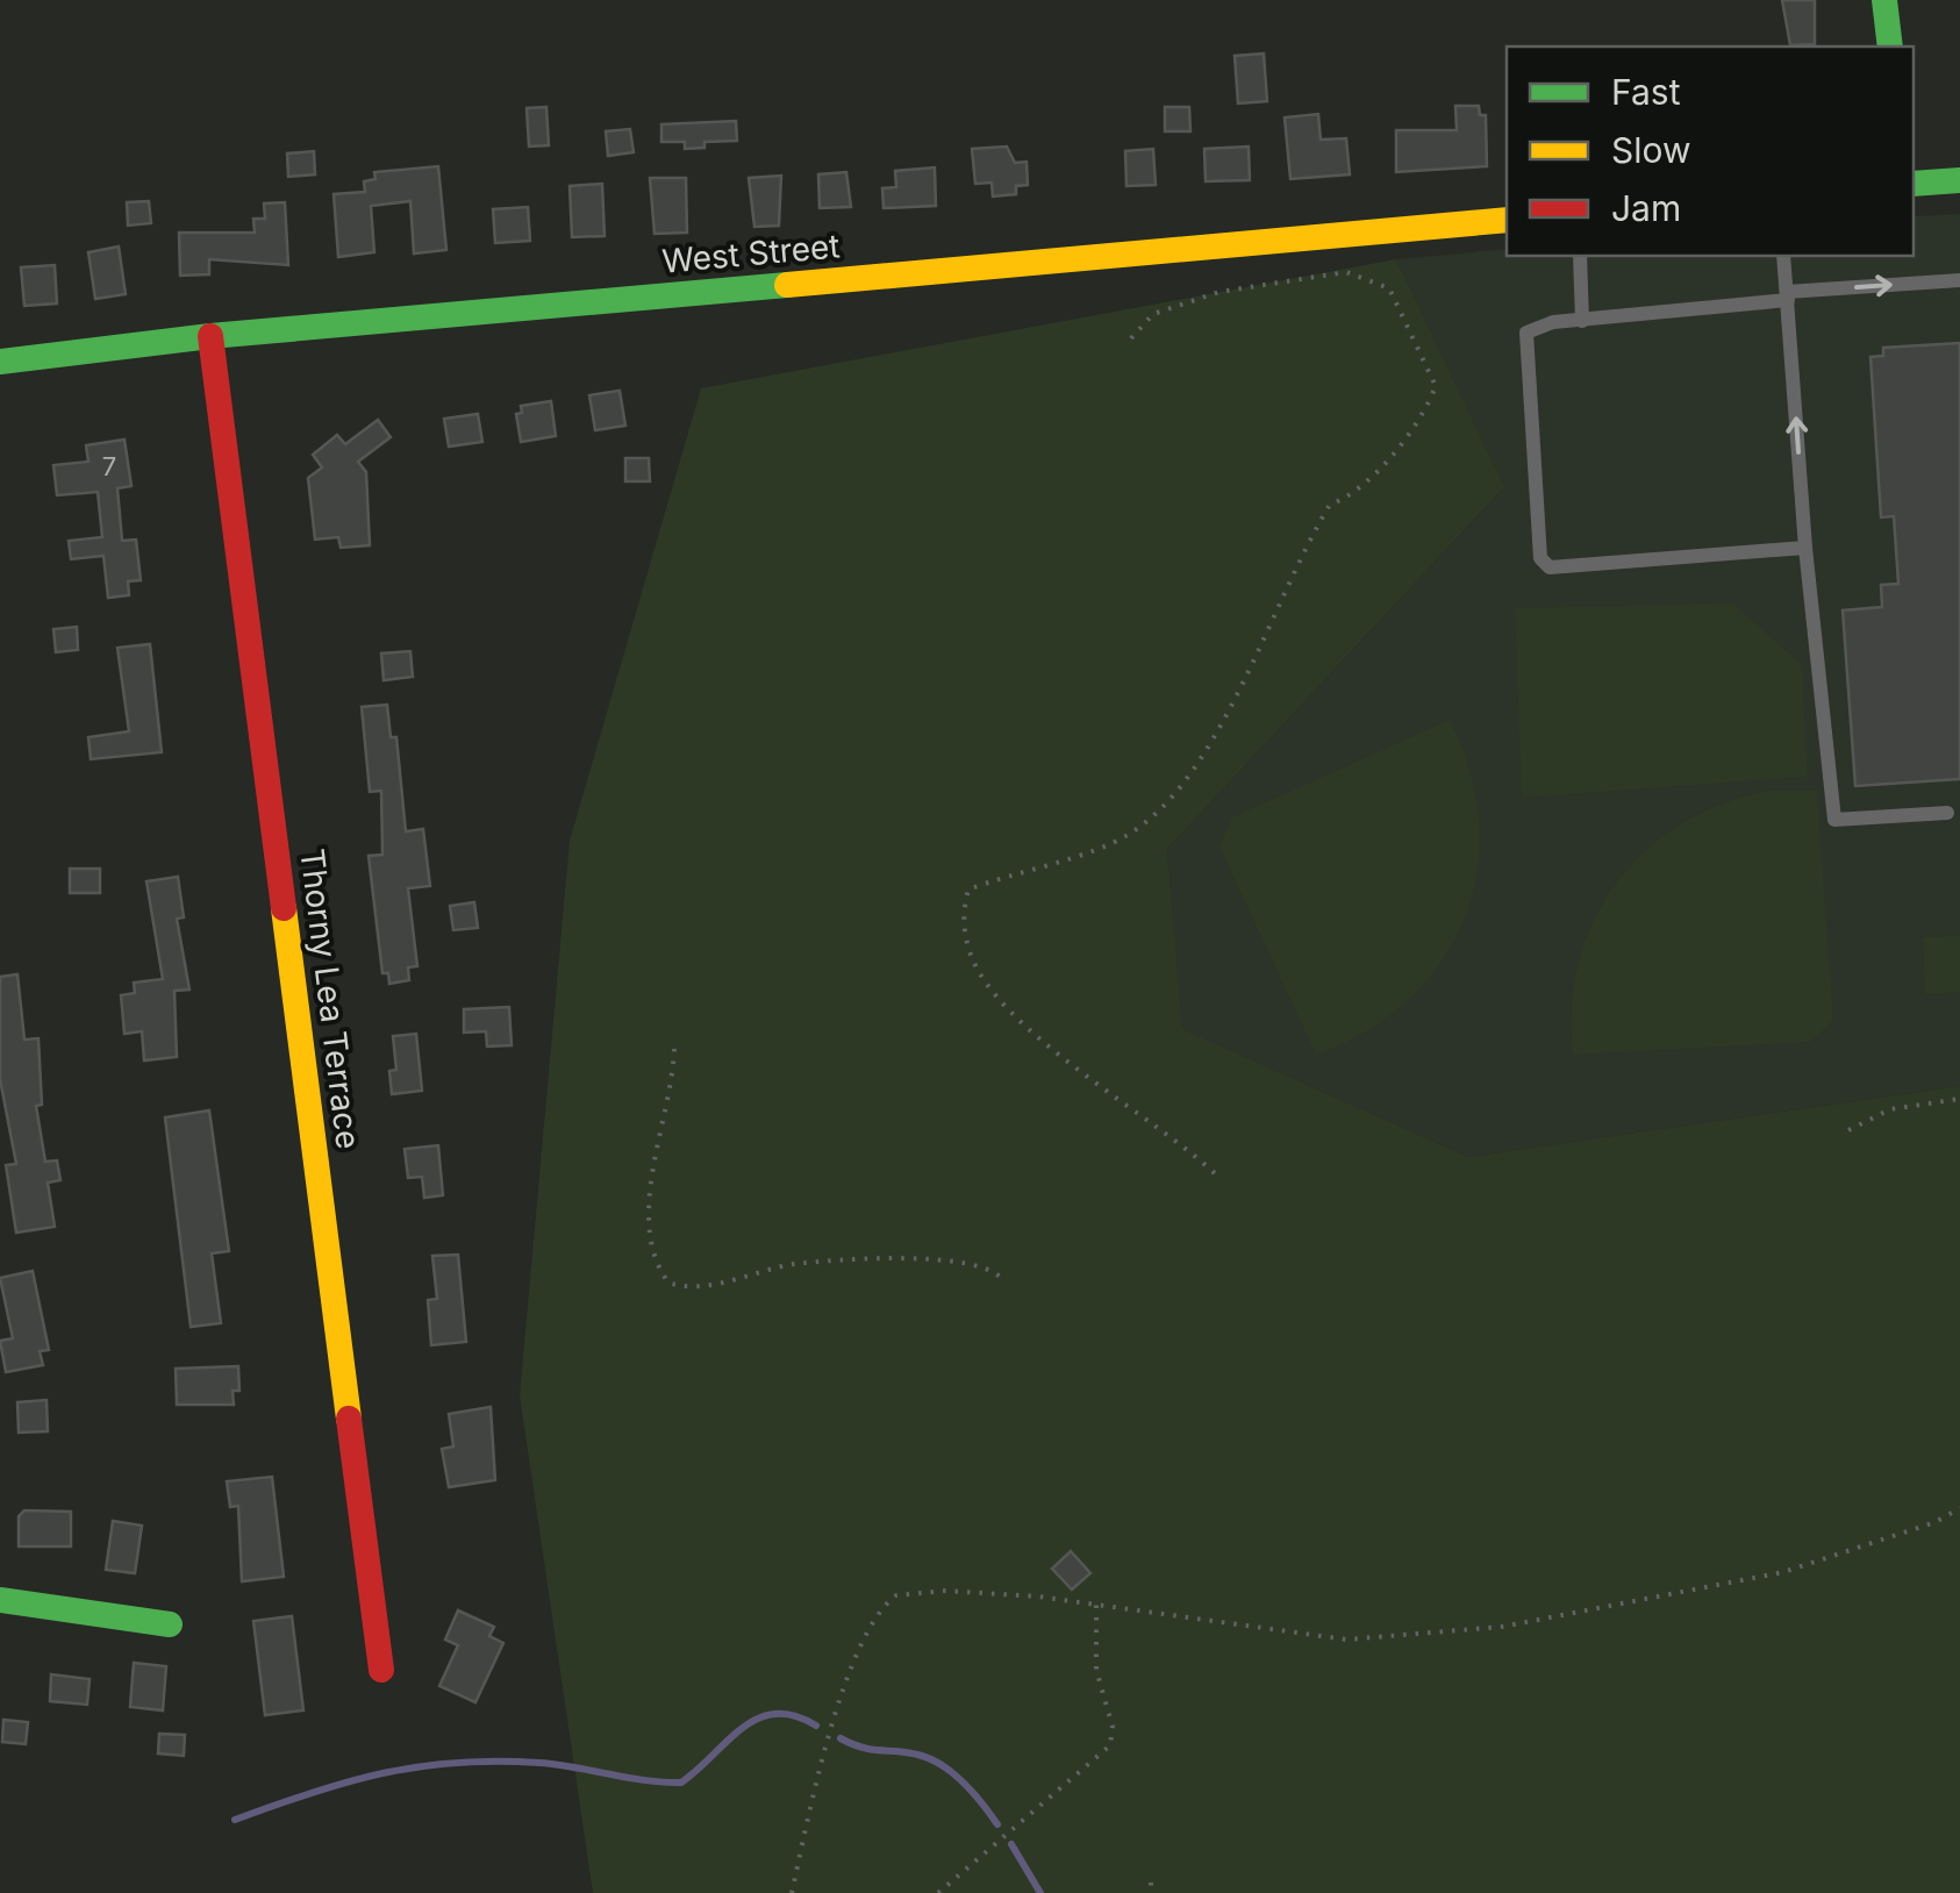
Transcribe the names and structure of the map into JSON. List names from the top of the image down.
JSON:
{
  "streets": {
    "street": ["West Street", "Thorny Lea Terrace"]
  },
  "crossings": [
    ["West Street", "Thorny Lea Terrace"]
  ],
  "house_numbers": ["7"],
  "legend": ["Fast", "Slow", "Jam"]
}
